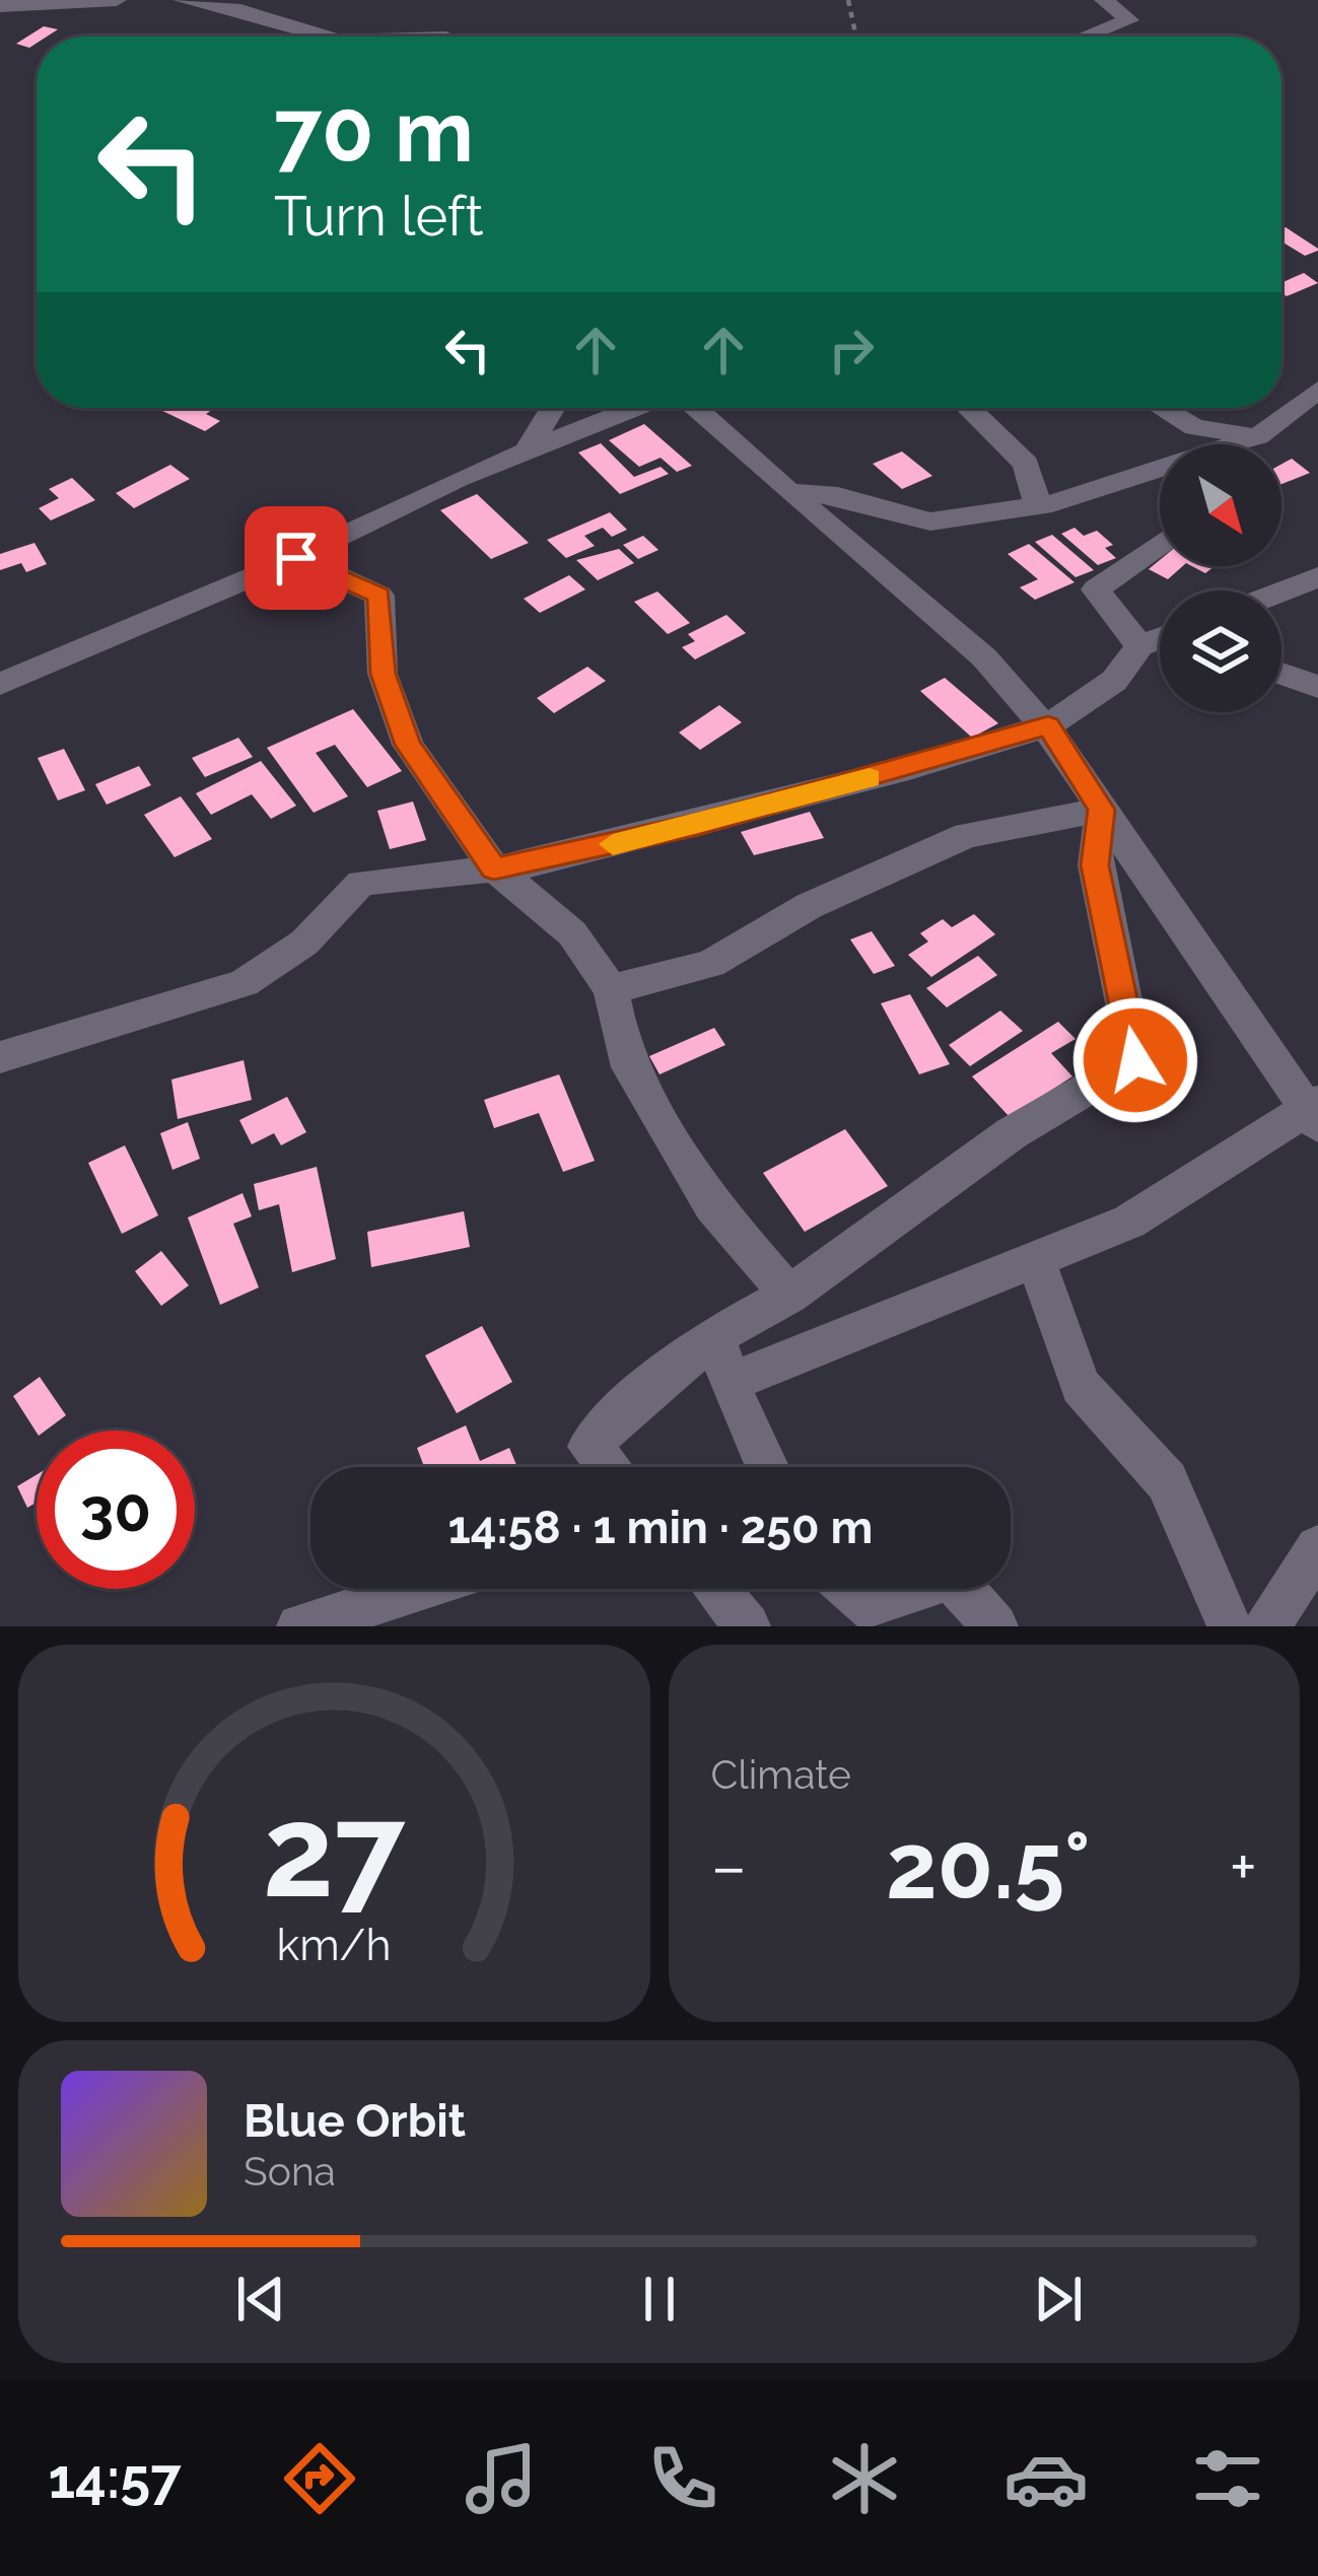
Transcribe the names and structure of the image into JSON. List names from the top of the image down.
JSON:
{
  "north": "bottom right",
  "page": {
    "turn": ["70 m", "Turn left"],
    "limit": "30",
    "trip": "14:58 · 1 min · 250 m",
    "tile": "Climate",
    "heat": ["−", "20.5°", "+"],
    "song": ["Blue Orbit", "Sona"],
    "tabs": "14:57",
    "gauge": ["27", "km/h"]
  }
}
